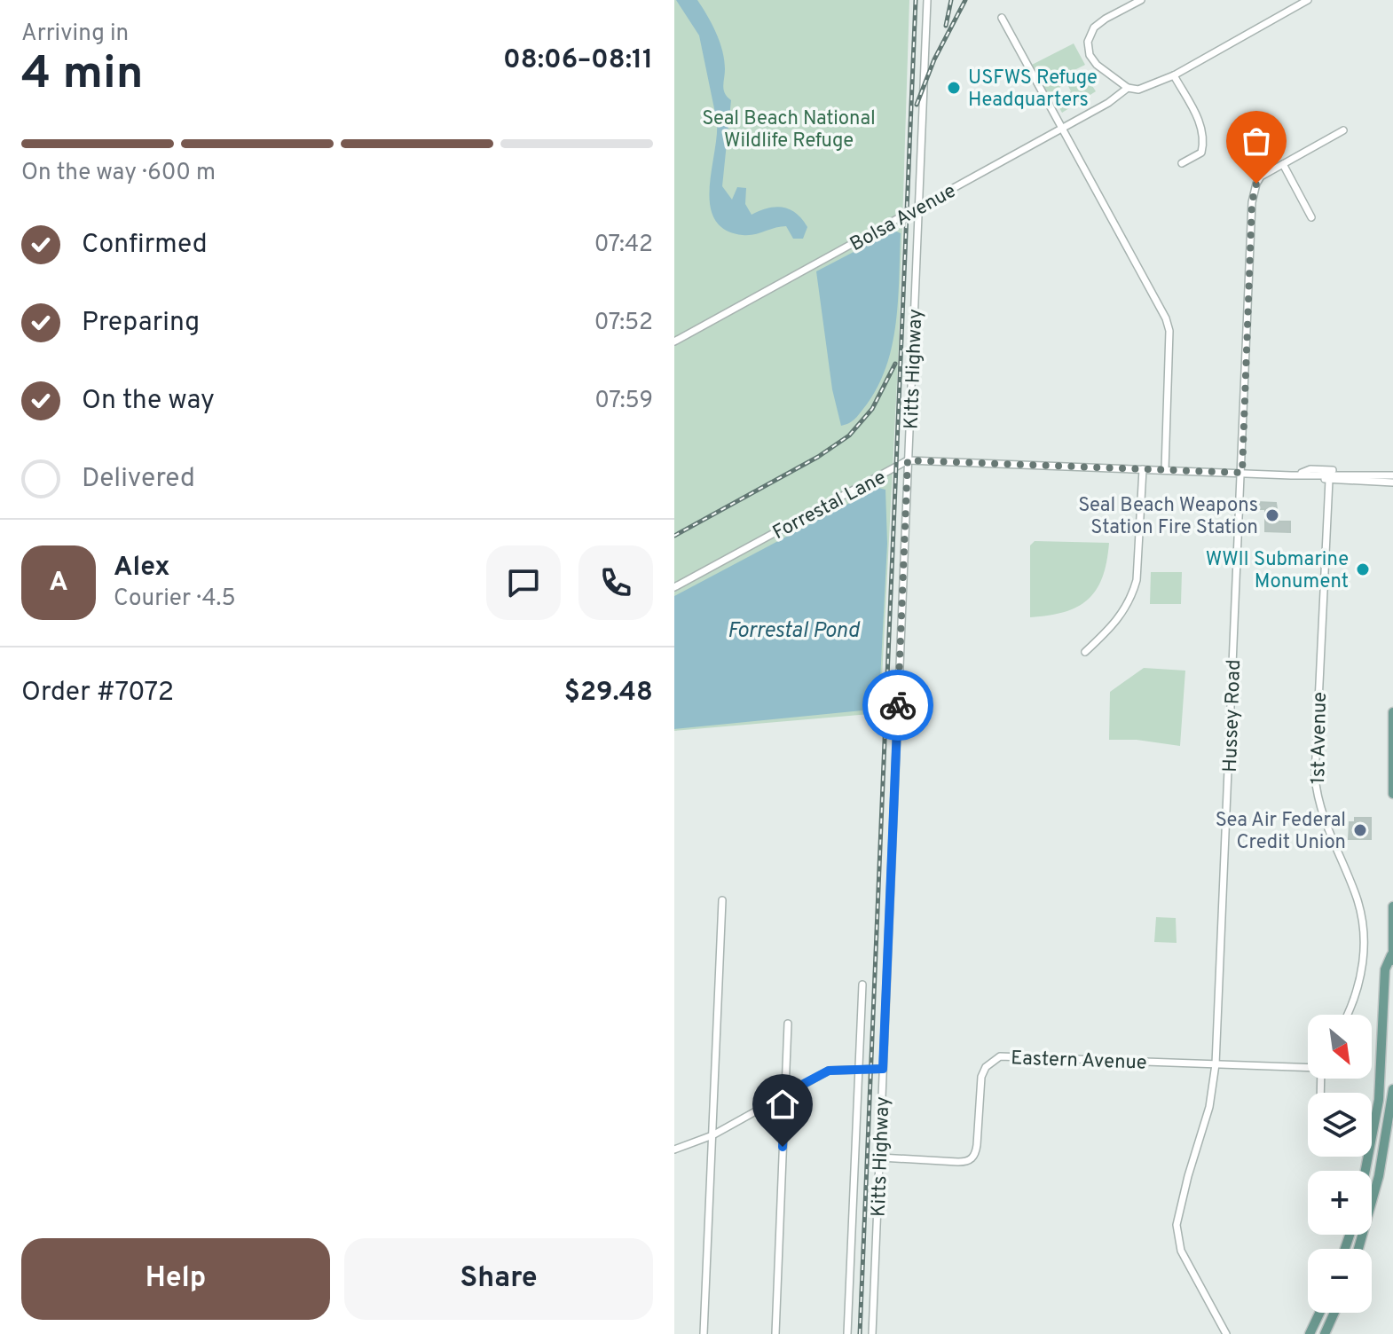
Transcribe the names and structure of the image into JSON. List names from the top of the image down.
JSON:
{
  "streets": {
    "street": [
      "Bolsa Avenue",
      "Kitts Highway",
      "Forrestal Lane",
      "Hussey Road",
      "1st Avenue",
      "Eastern Avenue"
    ]
  },
  "crossings": [
    ["Bolsa Avenue", "Kitts Highway"],
    ["Kitts Highway", "Forrestal Lane"],
    ["Kitts Highway", "Eastern Avenue"],
    ["Forrestal Lane", "Hussey Road"],
    ["Forrestal Lane", "1st Avenue"],
    ["Hussey Road", "Eastern Avenue"]
  ],
  "water": ["Forrestal Pond"],
  "parks": ["Seal Beach National Wildlife Refuge"],
  "places": [
    "USFWS Refuge Headquarters",
    "Seal Beach Weapons Station Fire Station",
    "WWII Submarine Monument",
    "Sea Air Federal Credit Union"
  ],
  "north": "bottom right",
  "page": {
    "heading": ["4 min", "Arriving in", "08:06–08:11"],
    "panel": [
      "Alex",
      "Courier · 4.5",
      "Order #7072",
      "$29.48"
    ],
    "bar": "On the way · 600 m",
    "list": [
      ["Confirmed", "07:42"],
      ["Preparing", "07:52"],
      ["On the way", "07:59"],
      "Delivered"
    ],
    "round": "A",
    "map_buttons": ["+", "−"],
    "buttons": ["Help", "Share"]
  }
}
